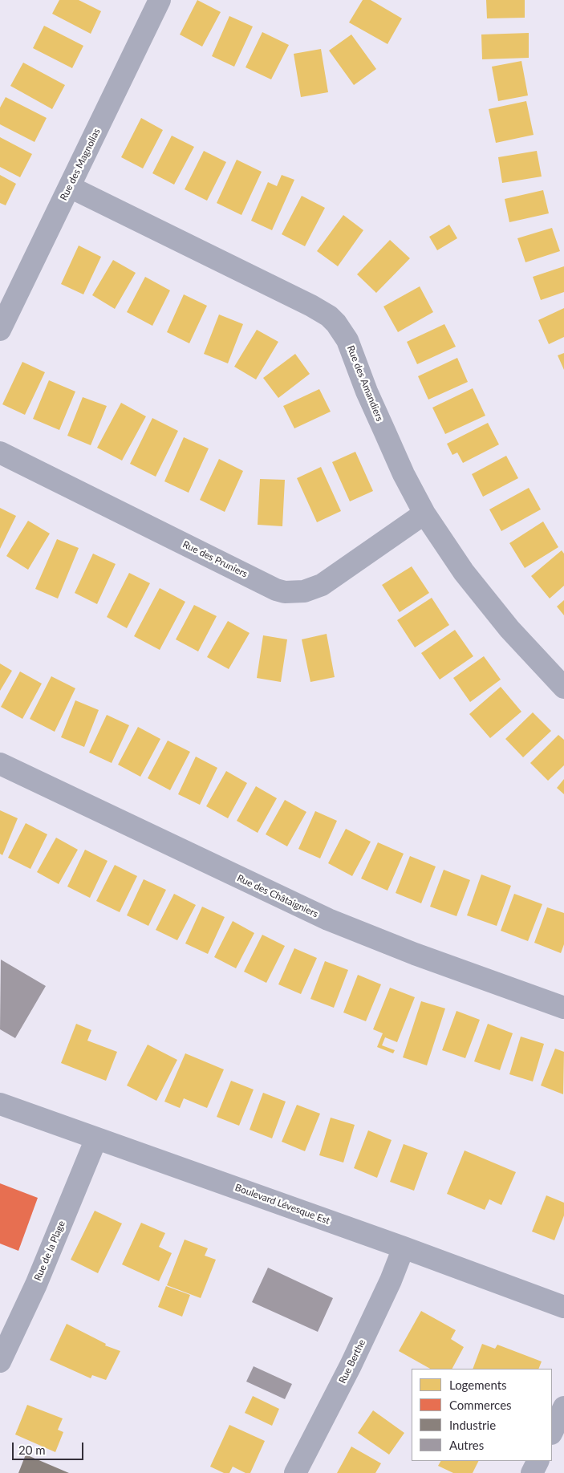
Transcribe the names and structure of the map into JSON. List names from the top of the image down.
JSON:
{
  "streets": {
    "street": [
      "Rue des Magnolias",
      "Rue des Amandiers",
      "Rue des Pruniers",
      "Rue des Châtaigniers",
      "Boulevard Lévesque Est",
      "Rue de la Plage",
      "Rue Berthe"
    ]
  },
  "crossings": [
    ["Rue des Magnolias", "Rue des Amandiers"],
    ["Rue des Amandiers", "Rue des Pruniers"],
    ["Boulevard Lévesque Est", "Rue de la Plage"],
    ["Boulevard Lévesque Est", "Rue Berthe"]
  ],
  "legend": [
    "Logements",
    "Commerces",
    "Industrie",
    "Autres"
  ],
  "scale_bar": "20 m"
}
